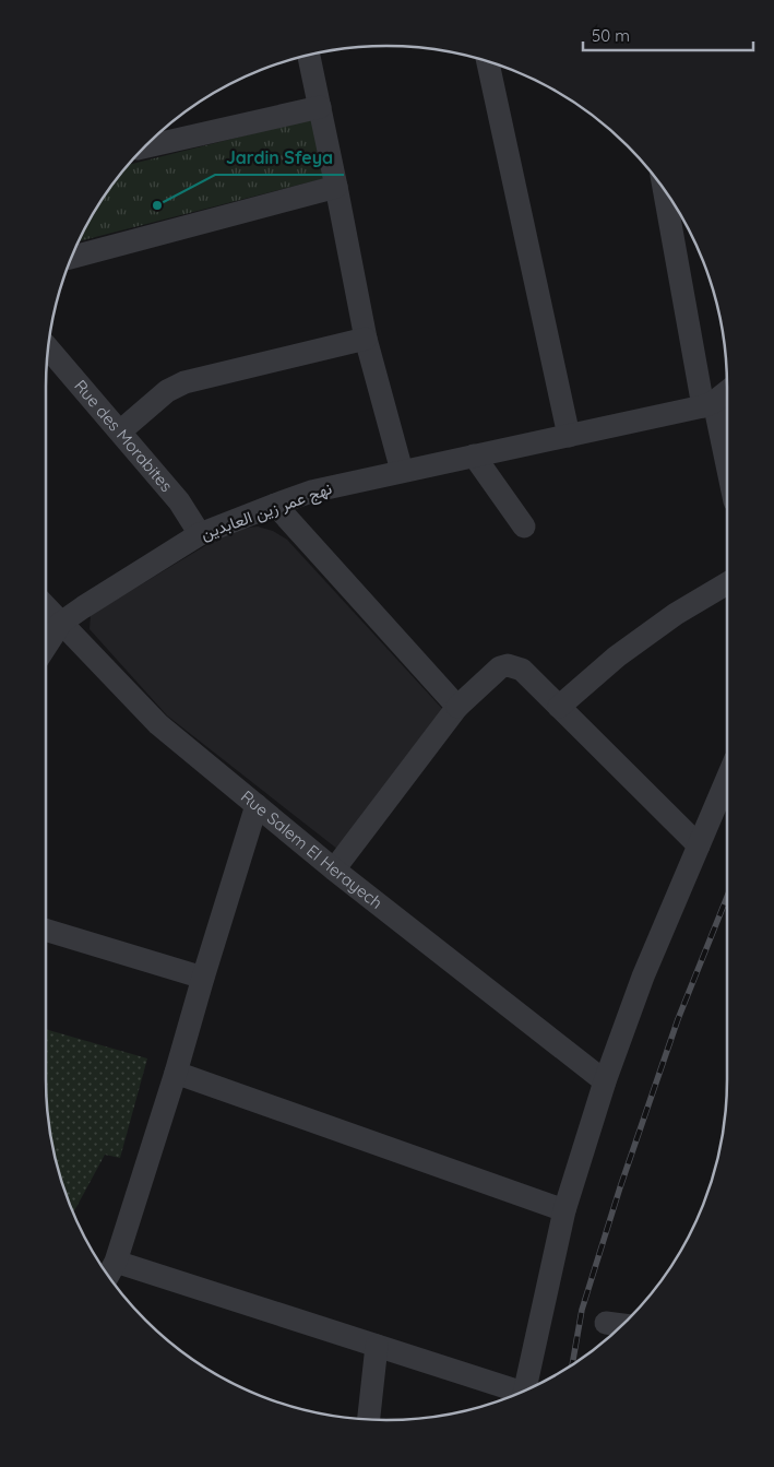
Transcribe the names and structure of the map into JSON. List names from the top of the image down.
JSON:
{
  "streets": {
    "street": ["Rue des Morabites", "نهج عمر زين العابدين", "Rue Salem El Herayech"]
  },
  "crossings": [
    ["Rue des Morabites", "نهج عمر زين العابدين"],
    ["نهج عمر زين العابدين", "Rue Salem El Herayech"]
  ],
  "places": ["Jardin Sfeya"],
  "scale_bar": "50 m"
}
